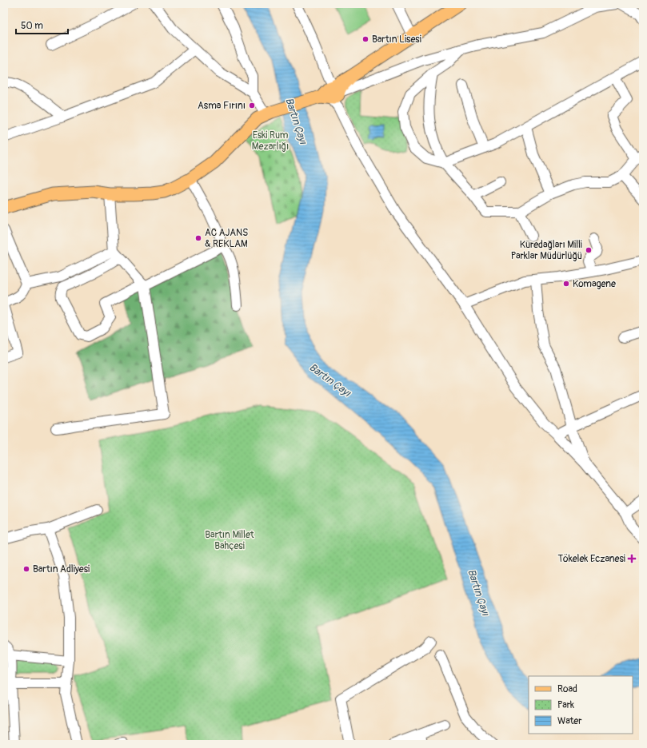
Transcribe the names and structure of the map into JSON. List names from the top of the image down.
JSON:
{
  "water": ["Bartın Çayı"],
  "parks": ["Eski Rum Mezarlığı", "Bartın Millet Bahçesi"],
  "places": {
    "other": [
      "Bartın Lisesi",
      "Asma Fırını",
      "AC AJANS & REKLAM",
      "Küredağları Milli Parklar Müdürlüğü",
      "Komagene",
      "Bartın Adliyesi"
    ],
    "health": ["Tökelek Eczanesi"]
  },
  "legend": ["Road", "Park", "Water"],
  "scale_bar": "50 m"
}
